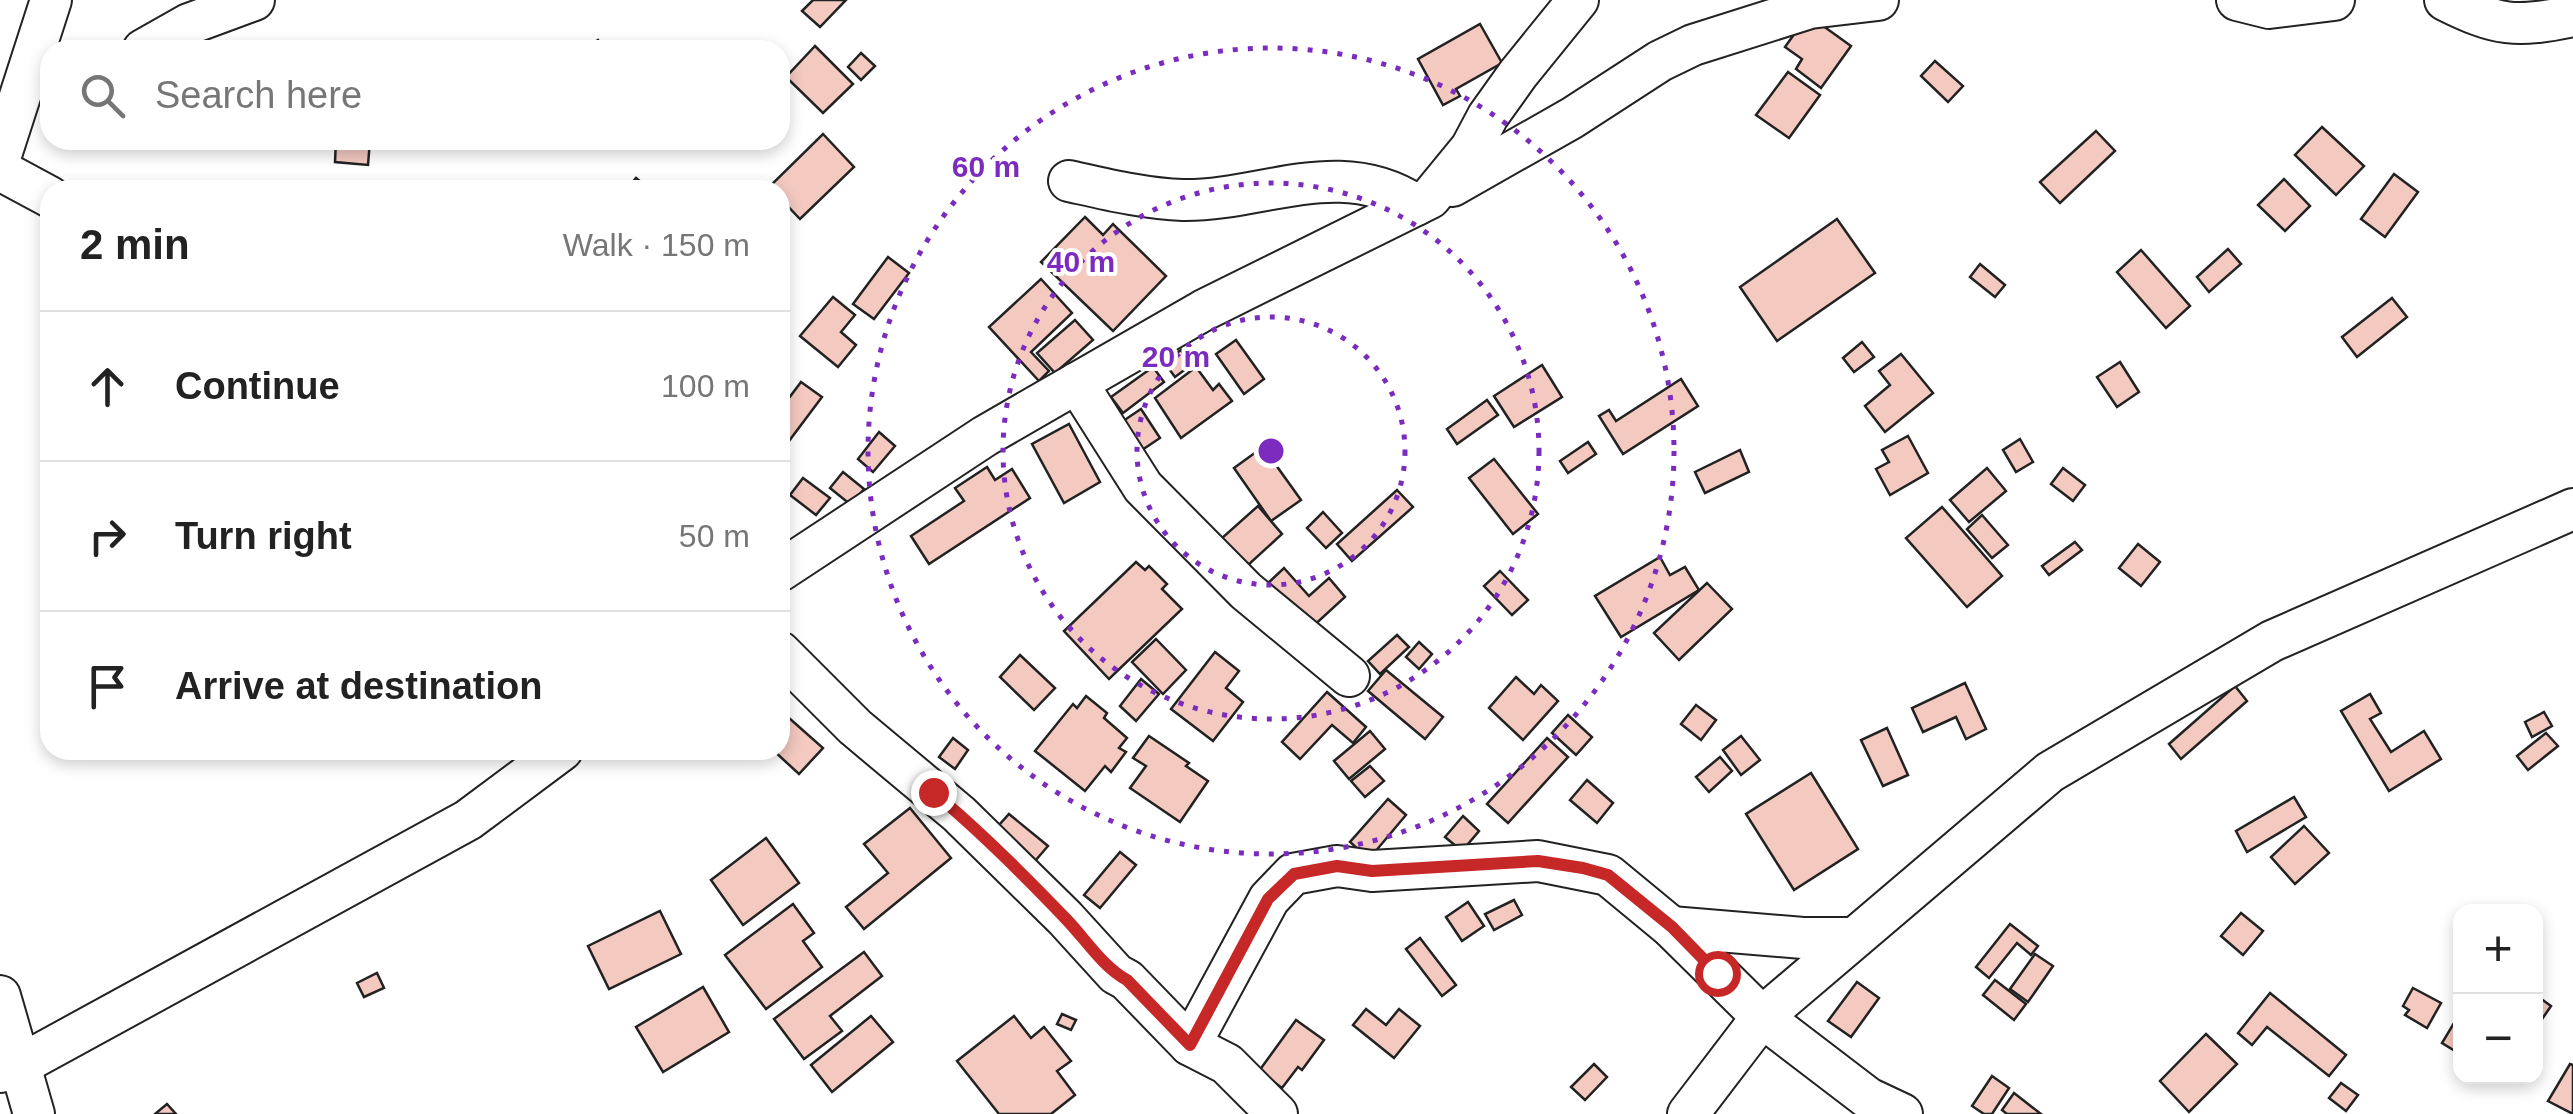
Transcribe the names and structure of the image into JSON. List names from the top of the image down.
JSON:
{
  "page": {
    "search": "Search here",
    "heading": ["2 min", "Walk · 150 m"],
    "list": [
      ["Continue", "100 m"],
      ["Turn right", "50 m"],
      "Arrive at destination"
    ],
    "map_buttons": ["+", "−"]
  },
  "rings": ["60 m", "40 m", "20 m"]
}
